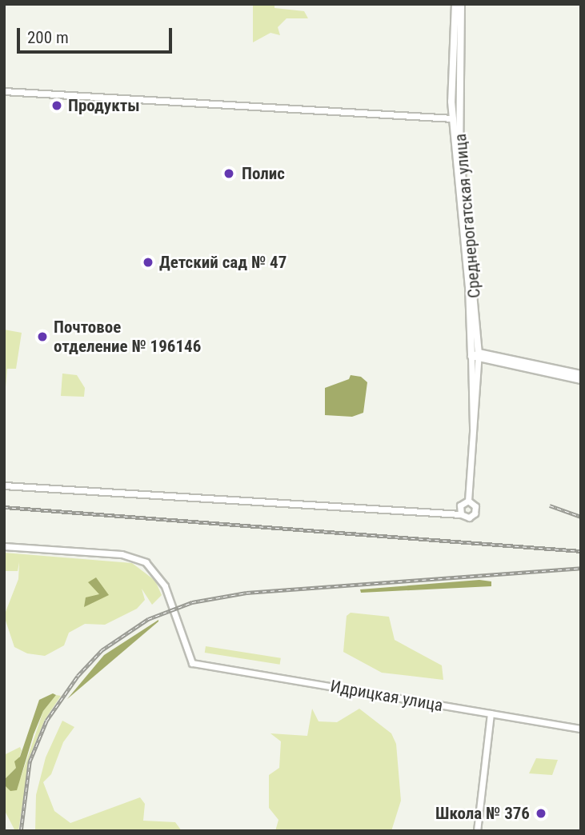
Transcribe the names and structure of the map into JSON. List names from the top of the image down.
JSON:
{
  "streets": {
    "street": ["Среднерогатская улица", "Идрицкая улица"]
  },
  "places": [
    "Продукты",
    "Полис",
    "Детский сад № 47",
    "Почтовое отделение № 196146",
    "Школа № 376"
  ],
  "scale_bar": "200 m"
}
